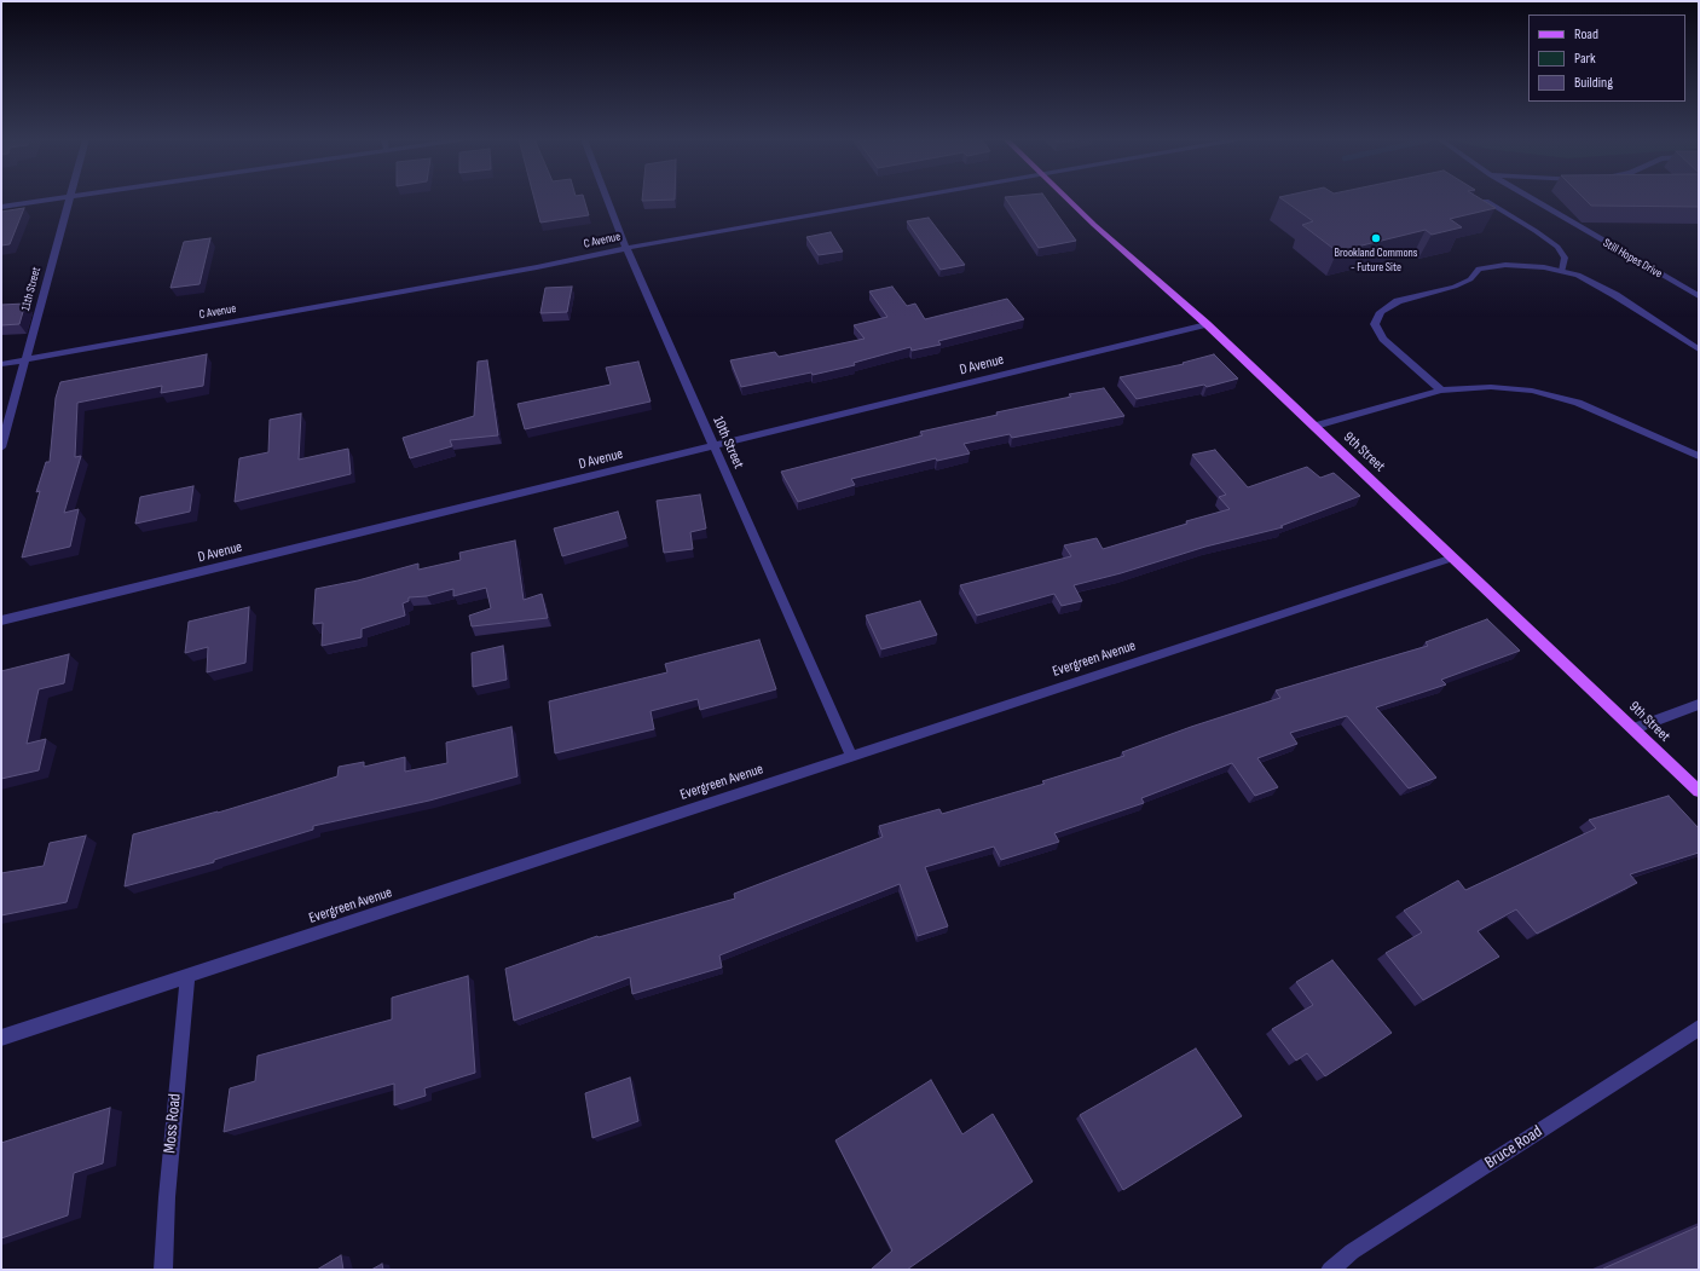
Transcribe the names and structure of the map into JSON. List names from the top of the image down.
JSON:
{
  "streets": {
    "main road": ["9th Street"],
    "street": [
      "C Avenue",
      "Still Hopes Drive",
      "11th Street",
      "D Avenue",
      "10th Street",
      "Evergreen Avenue",
      "Moss Road",
      "Bruce Road"
    ]
  },
  "crossings": [
    ["C Avenue", "11th Street"],
    ["C Avenue", "10th Street"],
    ["D Avenue", "10th Street"],
    ["D Avenue", "9th Street"],
    ["10th Street", "Evergreen Avenue"],
    ["9th Street", "Evergreen Avenue"],
    ["Evergreen Avenue", "Moss Road"]
  ],
  "places": ["Brookland Commons - Future Site"],
  "legend": ["Road", "Park", "Building"]
}
